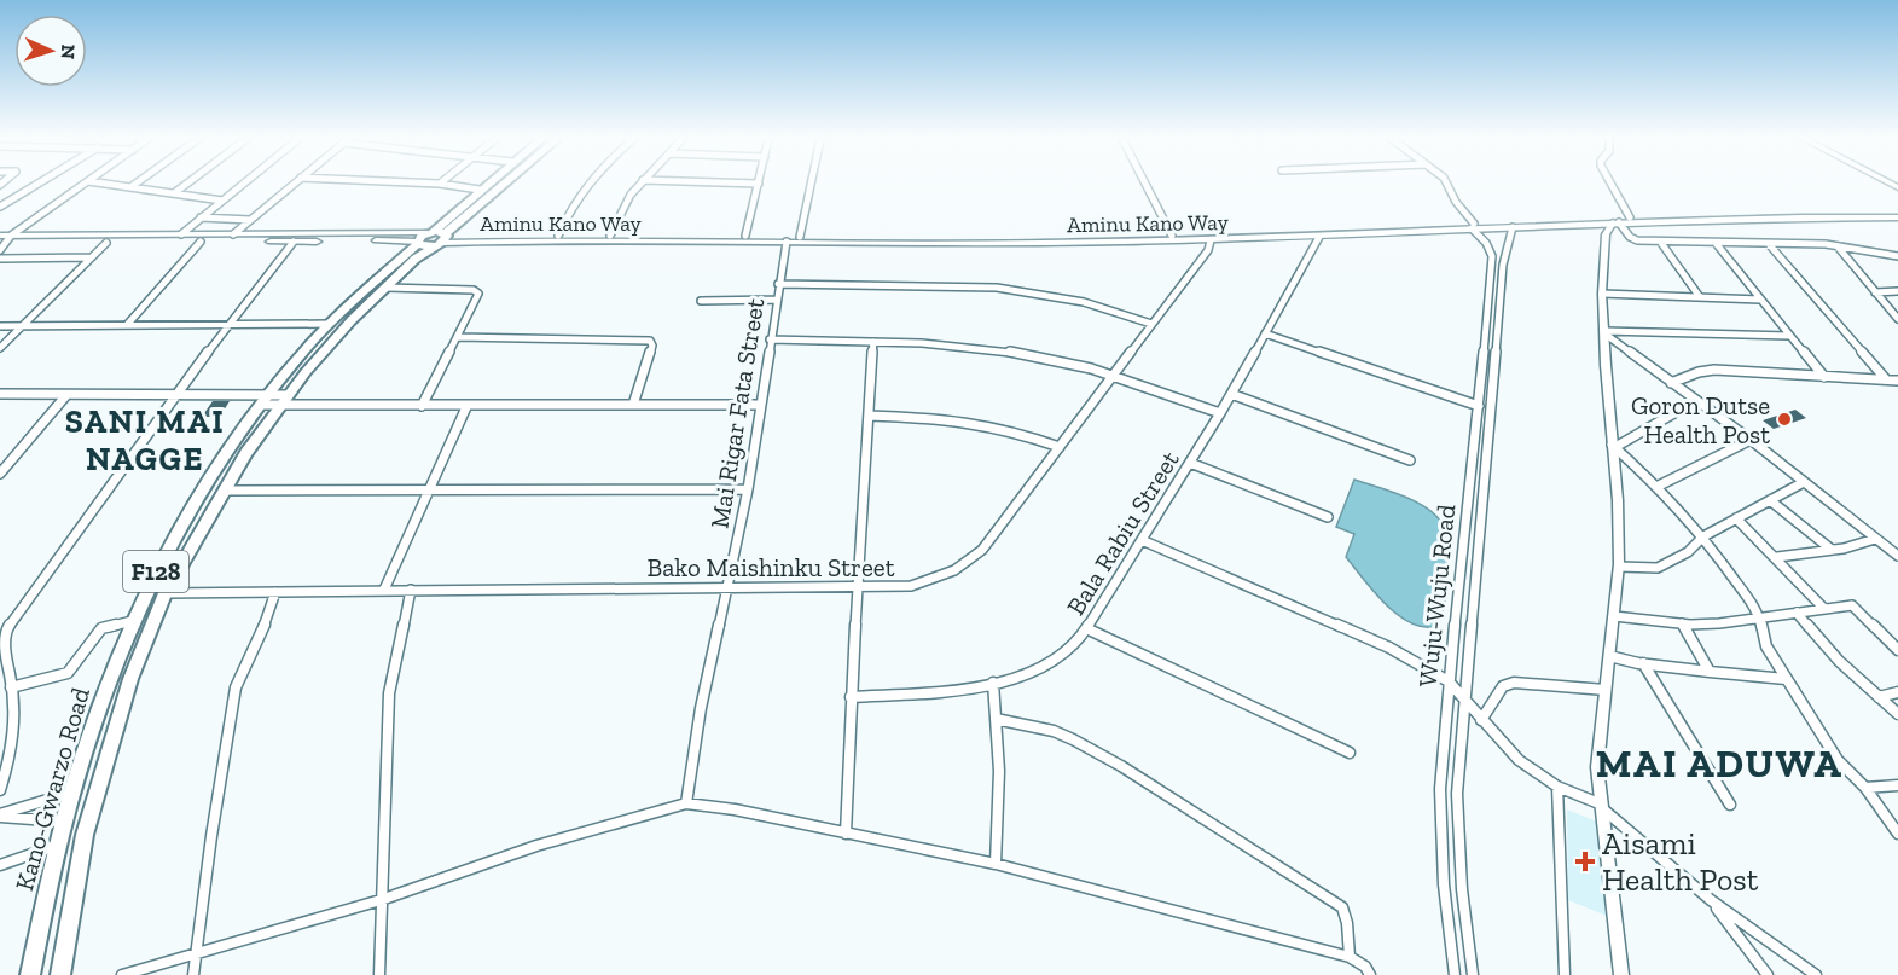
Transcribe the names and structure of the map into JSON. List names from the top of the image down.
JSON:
{
  "streets": {
    "main road": ["Aminu Kano Way", "F128", "Kano-Gwarzo Road"],
    "street": [
      "Mai Rigar Fata Street",
      "Bala Rabiu Street",
      "Bako Maishinku Street",
      "Wuju-Wuju Road"
    ]
  },
  "crossings": [
    ["Aminu Kano Way", "Mai Rigar Fata Street"],
    ["Aminu Kano Way", "Bala Rabiu Street"],
    ["Aminu Kano Way", "Bako Maishinku Street"],
    ["Aminu Kano Way", "F128"],
    ["Aminu Kano Way", "Wuju-Wuju Road"],
    ["Aminu Kano Way", "Kano-Gwarzo Road"],
    ["Mai Rigar Fata Street", "Bako Maishinku Street"],
    ["Bako Maishinku Street", "Kano-Gwarzo Road"],
    ["F128", "Kano-Gwarzo Road"]
  ],
  "districts": ["SANI MAI NAGGE", "MAI ADUWA"],
  "places": {
    "other": ["Goron Dutse Health Post"],
    "health": ["Aisami Health Post"]
  },
  "north": "right"
}
